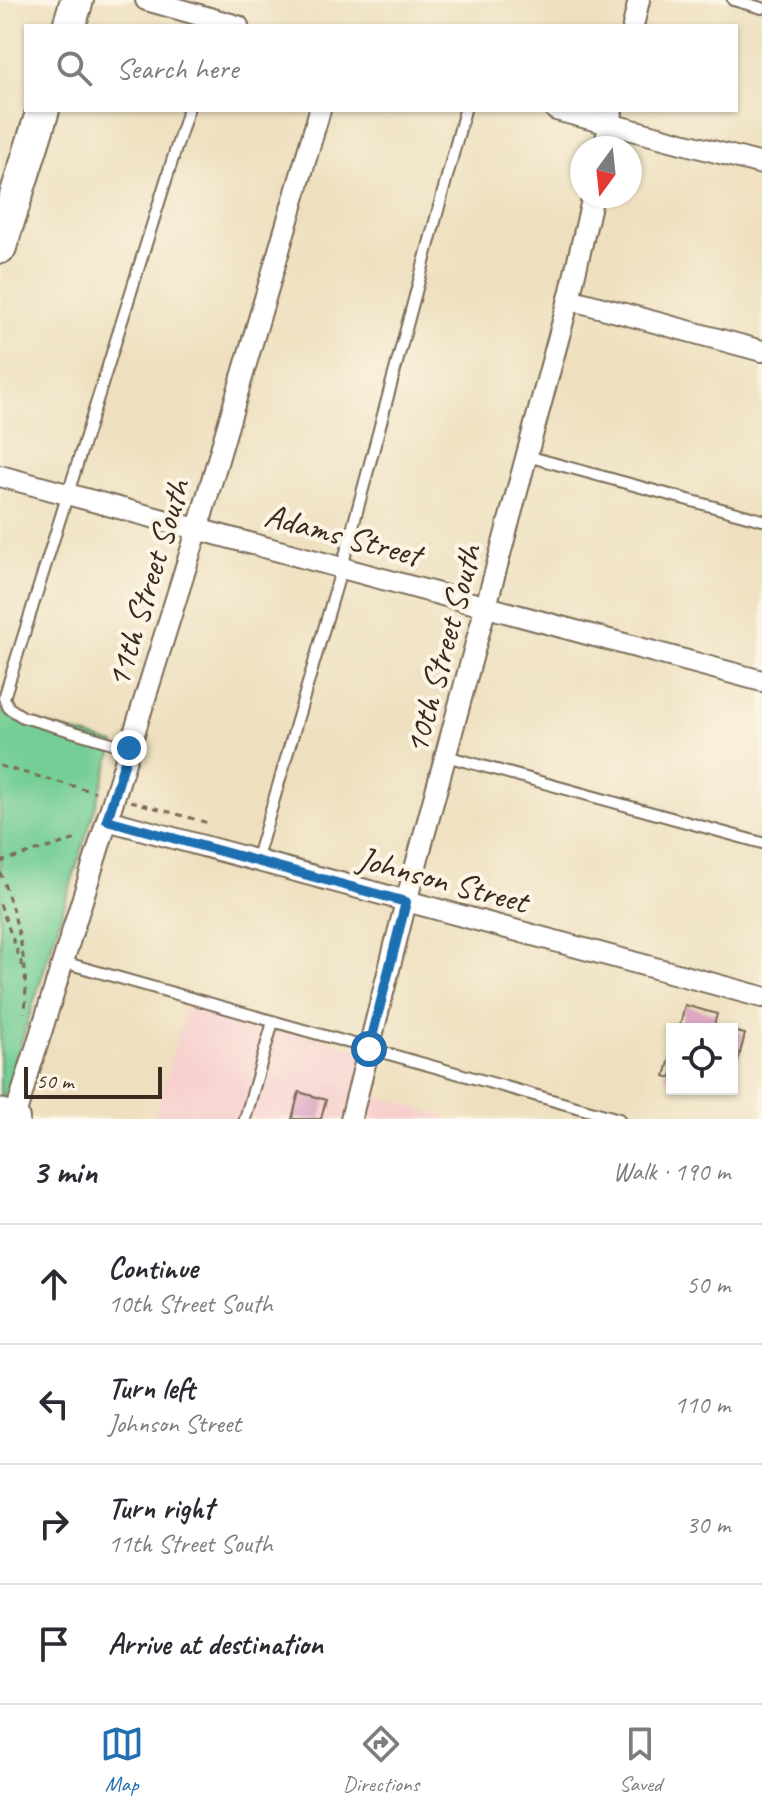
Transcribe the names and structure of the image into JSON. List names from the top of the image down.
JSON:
{
  "streets": {
    "street": [
      "Adams Street",
      "11th Street South",
      "10th Street South",
      "Johnson Street"
    ]
  },
  "crossings": [
    ["Adams Street", "11th Street South"],
    ["Adams Street", "10th Street South"],
    ["11th Street South", "Johnson Street"],
    ["10th Street South", "Johnson Street"]
  ],
  "scale_bar": "50 m",
  "north": "bottom",
  "page": {
    "search": "Search here",
    "scale": "50 m",
    "heading": ["3 min", "Walk · 190 m"],
    "list": [
      ["Continue", "10th Street South", "50 m"],
      ["Turn left", "Johnson Street", "110 m"],
      ["Turn right", "11th Street South", "30 m"],
      "Arrive at destination"
    ],
    "nav": ["Map", "Directions", "Saved"]
  }
}
